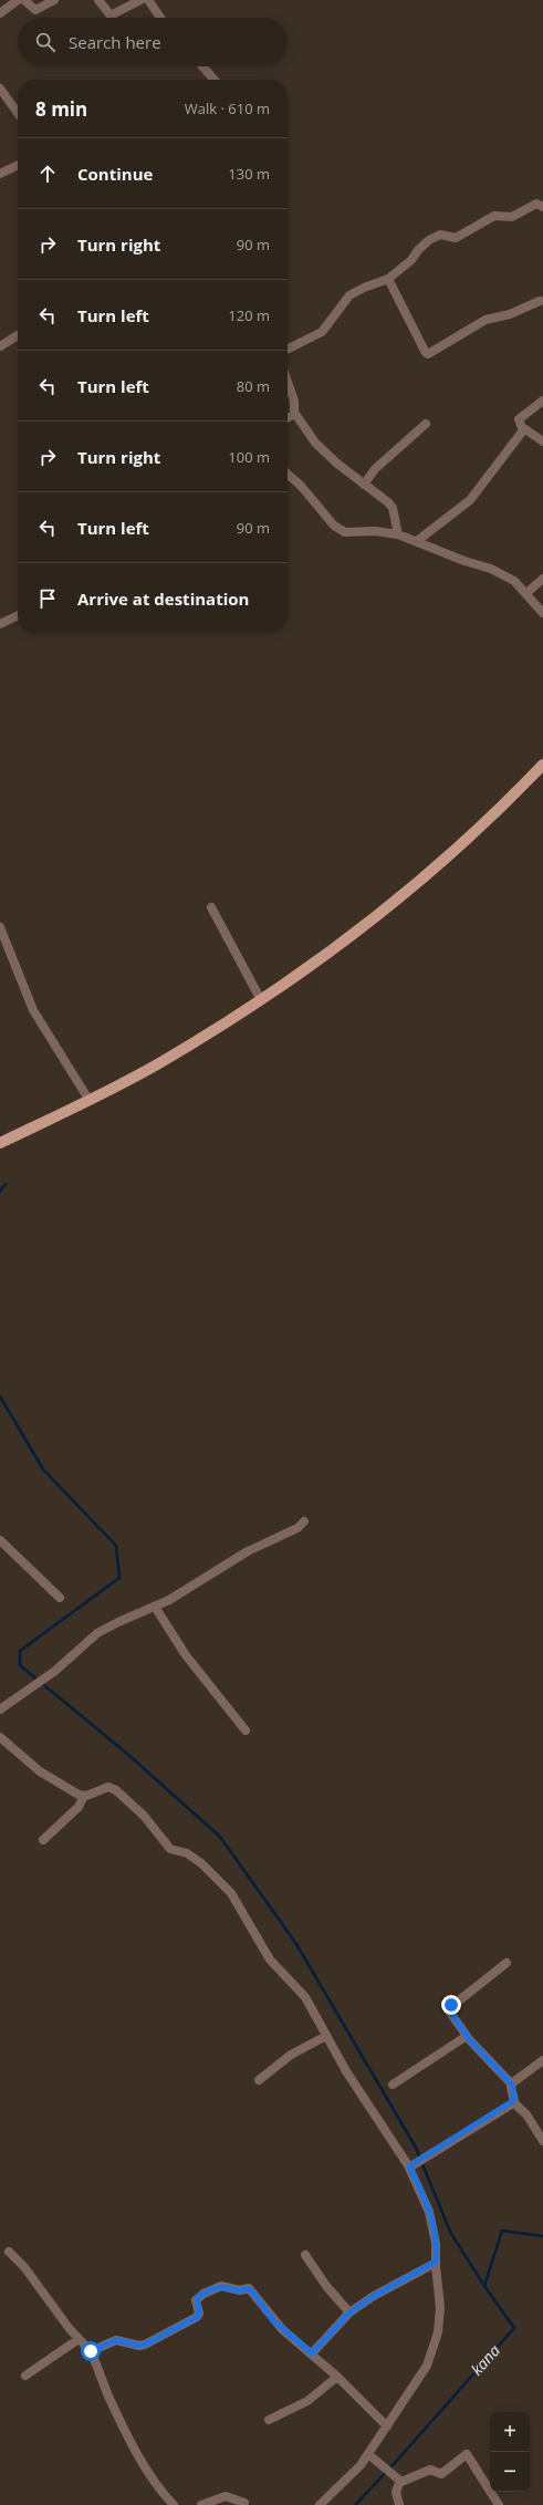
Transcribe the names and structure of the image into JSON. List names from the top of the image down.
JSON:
{
  "water": ["kana"],
  "page": {
    "search": "Search here",
    "heading": ["8 min", "Walk · 610 m"],
    "list": [
      ["Continue", "130 m"],
      ["Turn right", "90 m"],
      ["Turn left", "120 m"],
      ["Turn left", "80 m"],
      ["Turn right", "100 m"],
      ["Turn left", "90 m"],
      "Arrive at destination"
    ],
    "map_buttons": ["+", "−"]
  }
}
